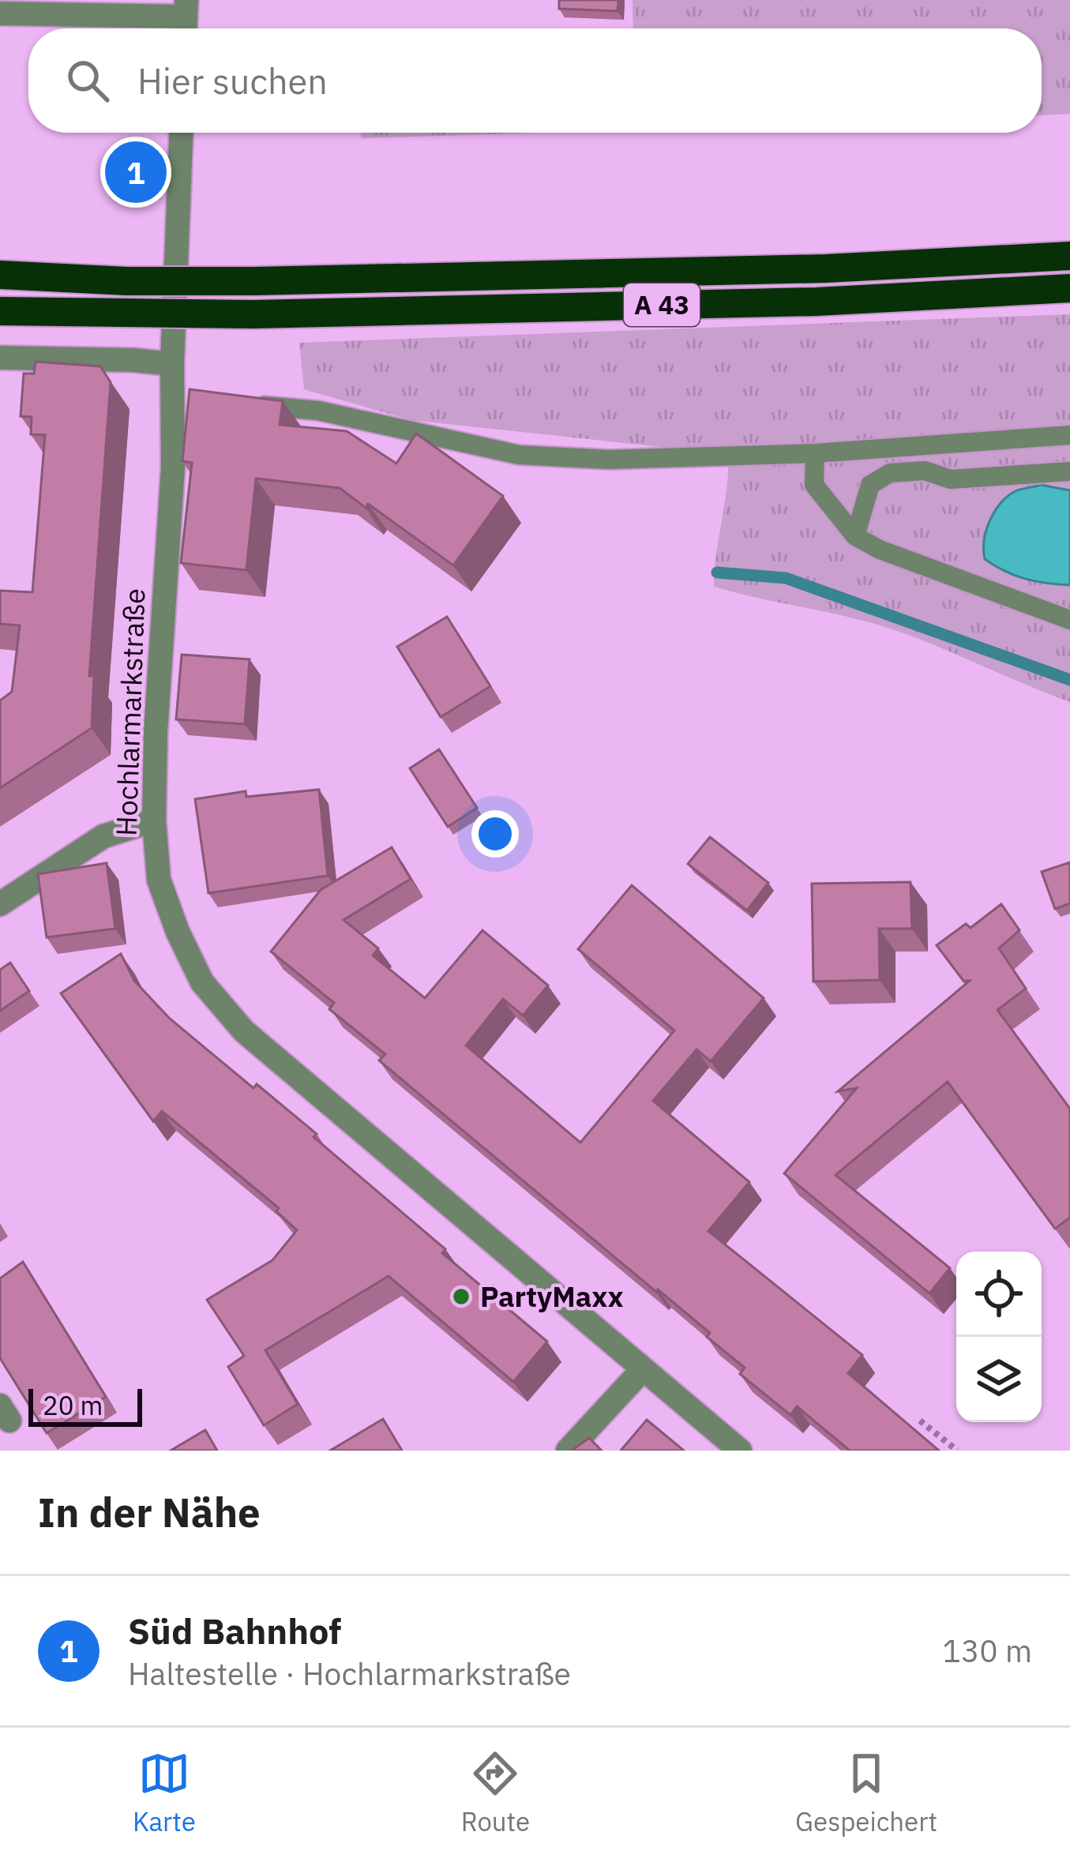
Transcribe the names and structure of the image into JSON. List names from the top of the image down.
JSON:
{
  "streets": {
    "highway": ["A 43"],
    "street": ["Hochlarmarkstraße"]
  },
  "places": ["PartyMaxx"],
  "scale_bar": "20 m",
  "page": {
    "search": "Hier suchen",
    "pins": "1",
    "scale": "20 m",
    "heading": "In der Nähe",
    "list": [
      {
        "mark": "1",
        "name": "Süd Bahnhof",
        "note": "Haltestelle · Hochlarmarkstraße",
        "value": "130 m"
      }
    ],
    "nav": ["Karte", "Route", "Gespeichert"]
  }
}
